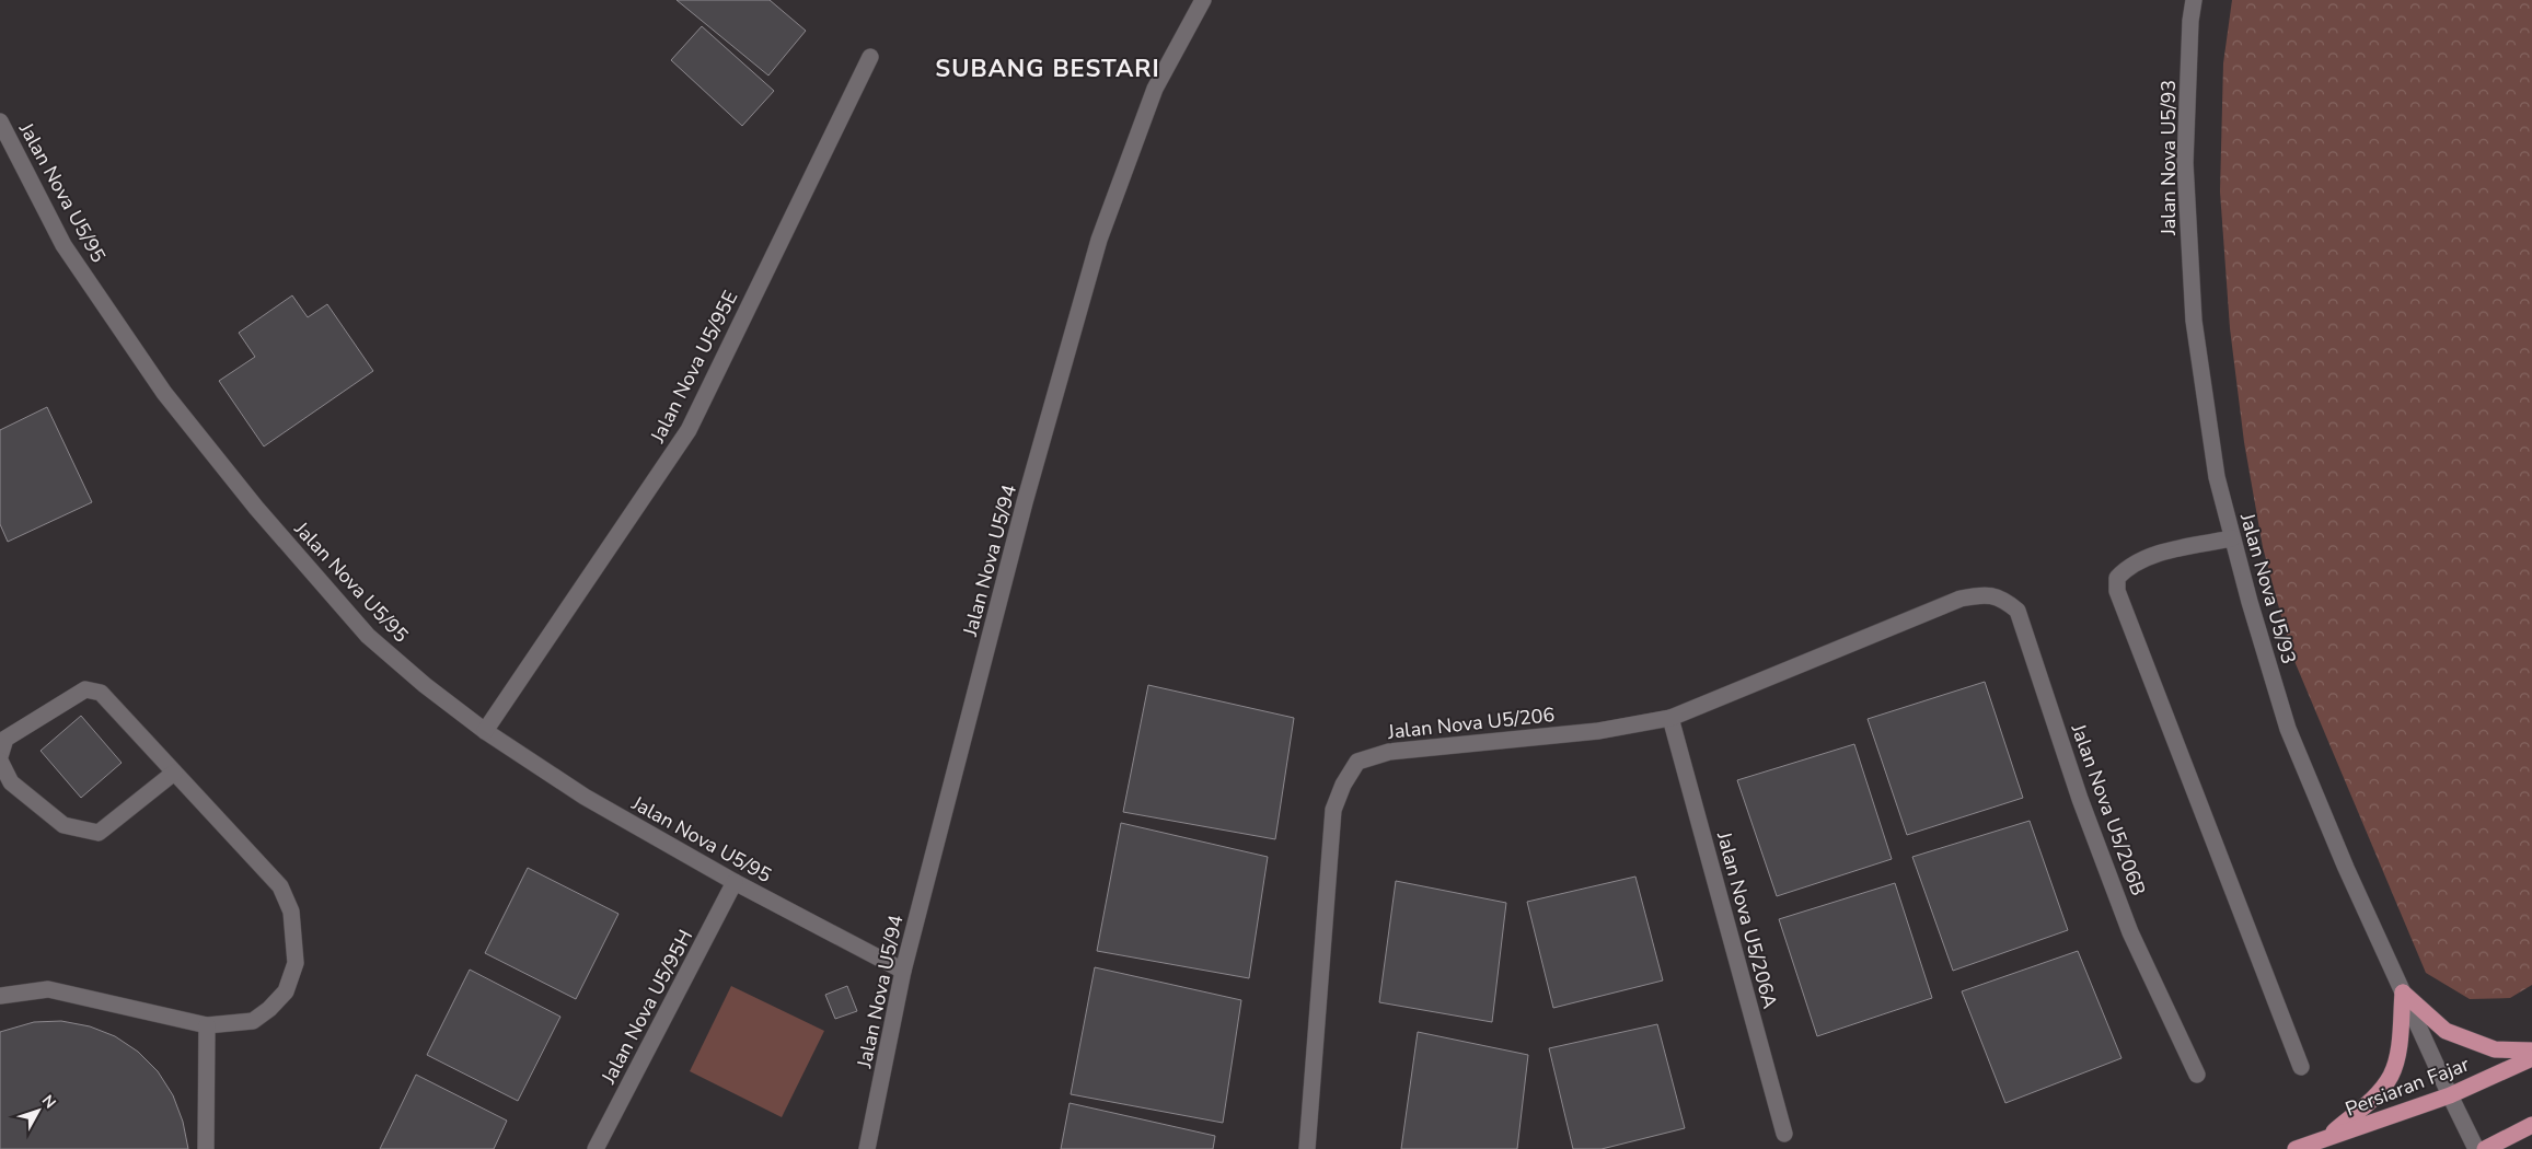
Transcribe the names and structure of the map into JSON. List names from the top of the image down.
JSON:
{
  "streets": {
    "main road": ["Persiaran Fajar"],
    "street": [
      "Jalan Nova U5/93",
      "Jalan Nova U5/95",
      "Jalan Nova U5/95E",
      "Jalan Nova U5/94",
      "Jalan Nova U5/206",
      "Jalan Nova U5/206B",
      "Jalan Nova U5/206A",
      "Jalan Nova U5/95H"
    ]
  },
  "crossings": [
    ["Jalan Nova U5/93", "Persiaran Fajar"],
    ["Jalan Nova U5/95", "Jalan Nova U5/95E"],
    ["Jalan Nova U5/95", "Jalan Nova U5/94"],
    ["Jalan Nova U5/95", "Jalan Nova U5/95H"],
    ["Jalan Nova U5/206", "Jalan Nova U5/206B"],
    ["Jalan Nova U5/206", "Jalan Nova U5/206A"]
  ],
  "districts": ["SUBANG BESTARI"],
  "north": "top right"
}
